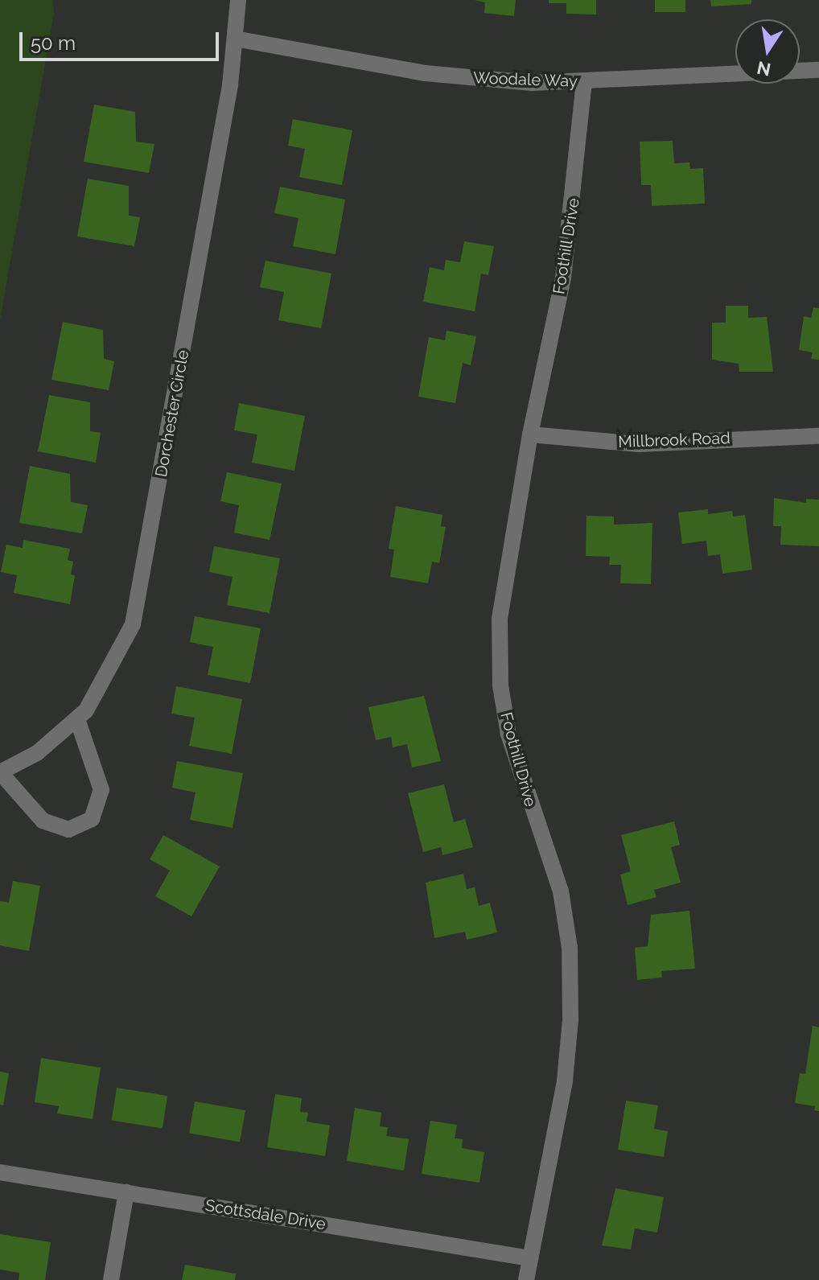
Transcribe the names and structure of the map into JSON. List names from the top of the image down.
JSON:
{
  "streets": {
    "street": [
      "Woodale Way",
      "Foothill Drive",
      "Dorchester Circle",
      "Millbrook Road",
      "Scottsdale Drive"
    ]
  },
  "crossings": [
    ["Woodale Way", "Foothill Drive"],
    ["Woodale Way", "Dorchester Circle"],
    ["Foothill Drive", "Millbrook Road"],
    ["Foothill Drive", "Scottsdale Drive"]
  ],
  "scale_bar": "50 m",
  "north": "bottom"
}
